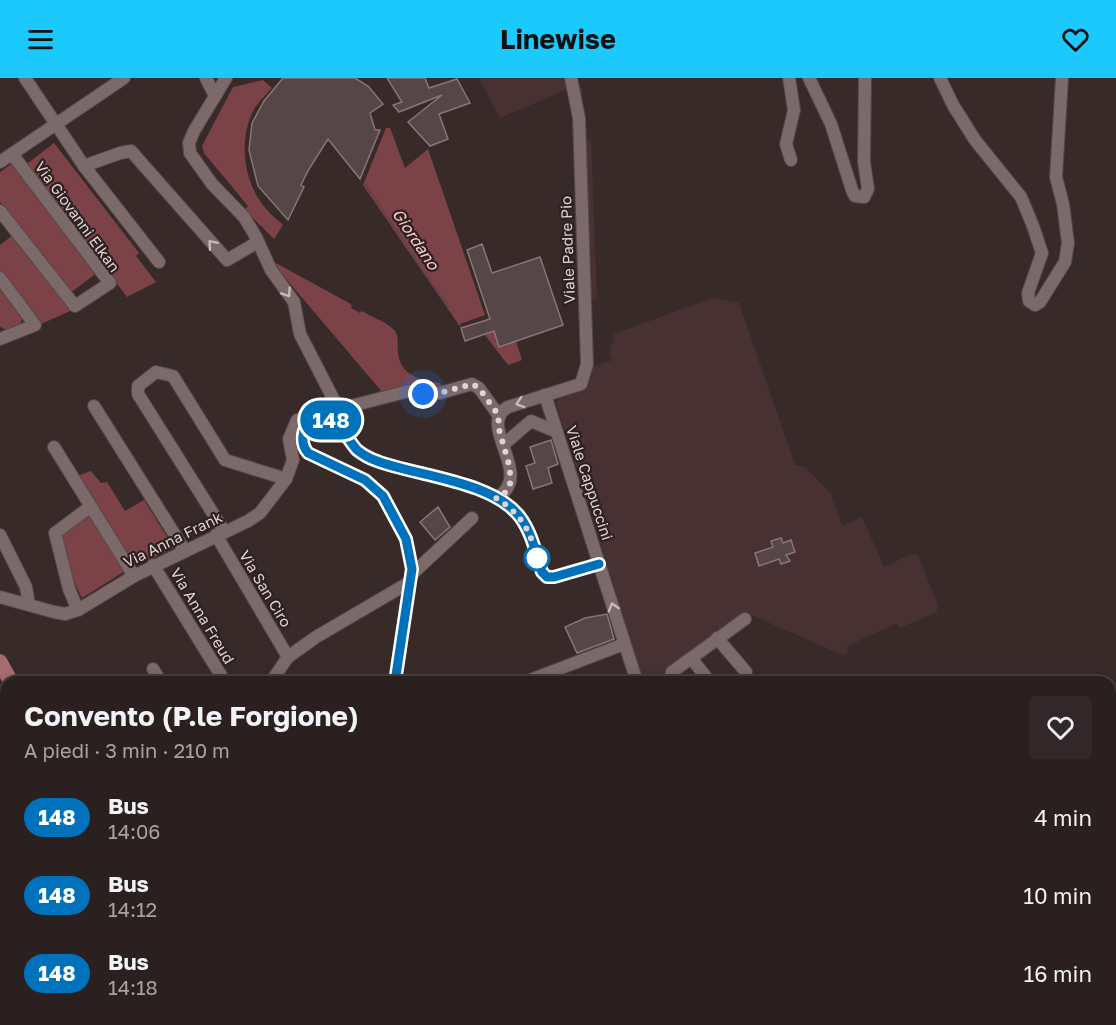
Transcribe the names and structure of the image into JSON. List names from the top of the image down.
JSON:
{
  "streets": {
    "street": [
      "Via Giovanni Elkan",
      "Viale Padre Pio",
      "Viale Cappuccini",
      "Via Anna Frank",
      "Via San Ciro",
      "Via Anna Freud"
    ]
  },
  "crossings": [
    ["Viale Padre Pio", "Viale Cappuccini"],
    ["Via Anna Frank", "Via San Ciro"],
    ["Via Anna Frank", "Via Anna Freud"]
  ],
  "water": ["Giordano"],
  "lines": ["bus line 148"],
  "page": {
    "header": "Linewise",
    "on_map": "148",
    "heading": ["Convento (P.le Forgione)", "A piedi · 3 min · 210 m"],
    "list": [
      {
        "mark": "148",
        "name": "Bus",
        "note": "14:06",
        "value": "4 min"
      },
      {
        "mark": "148",
        "name": "Bus",
        "note": "14:12",
        "value": "10 min"
      },
      {
        "mark": "148",
        "name": "Bus",
        "note": "14:18",
        "value": "16 min"
      }
    ]
  }
}
